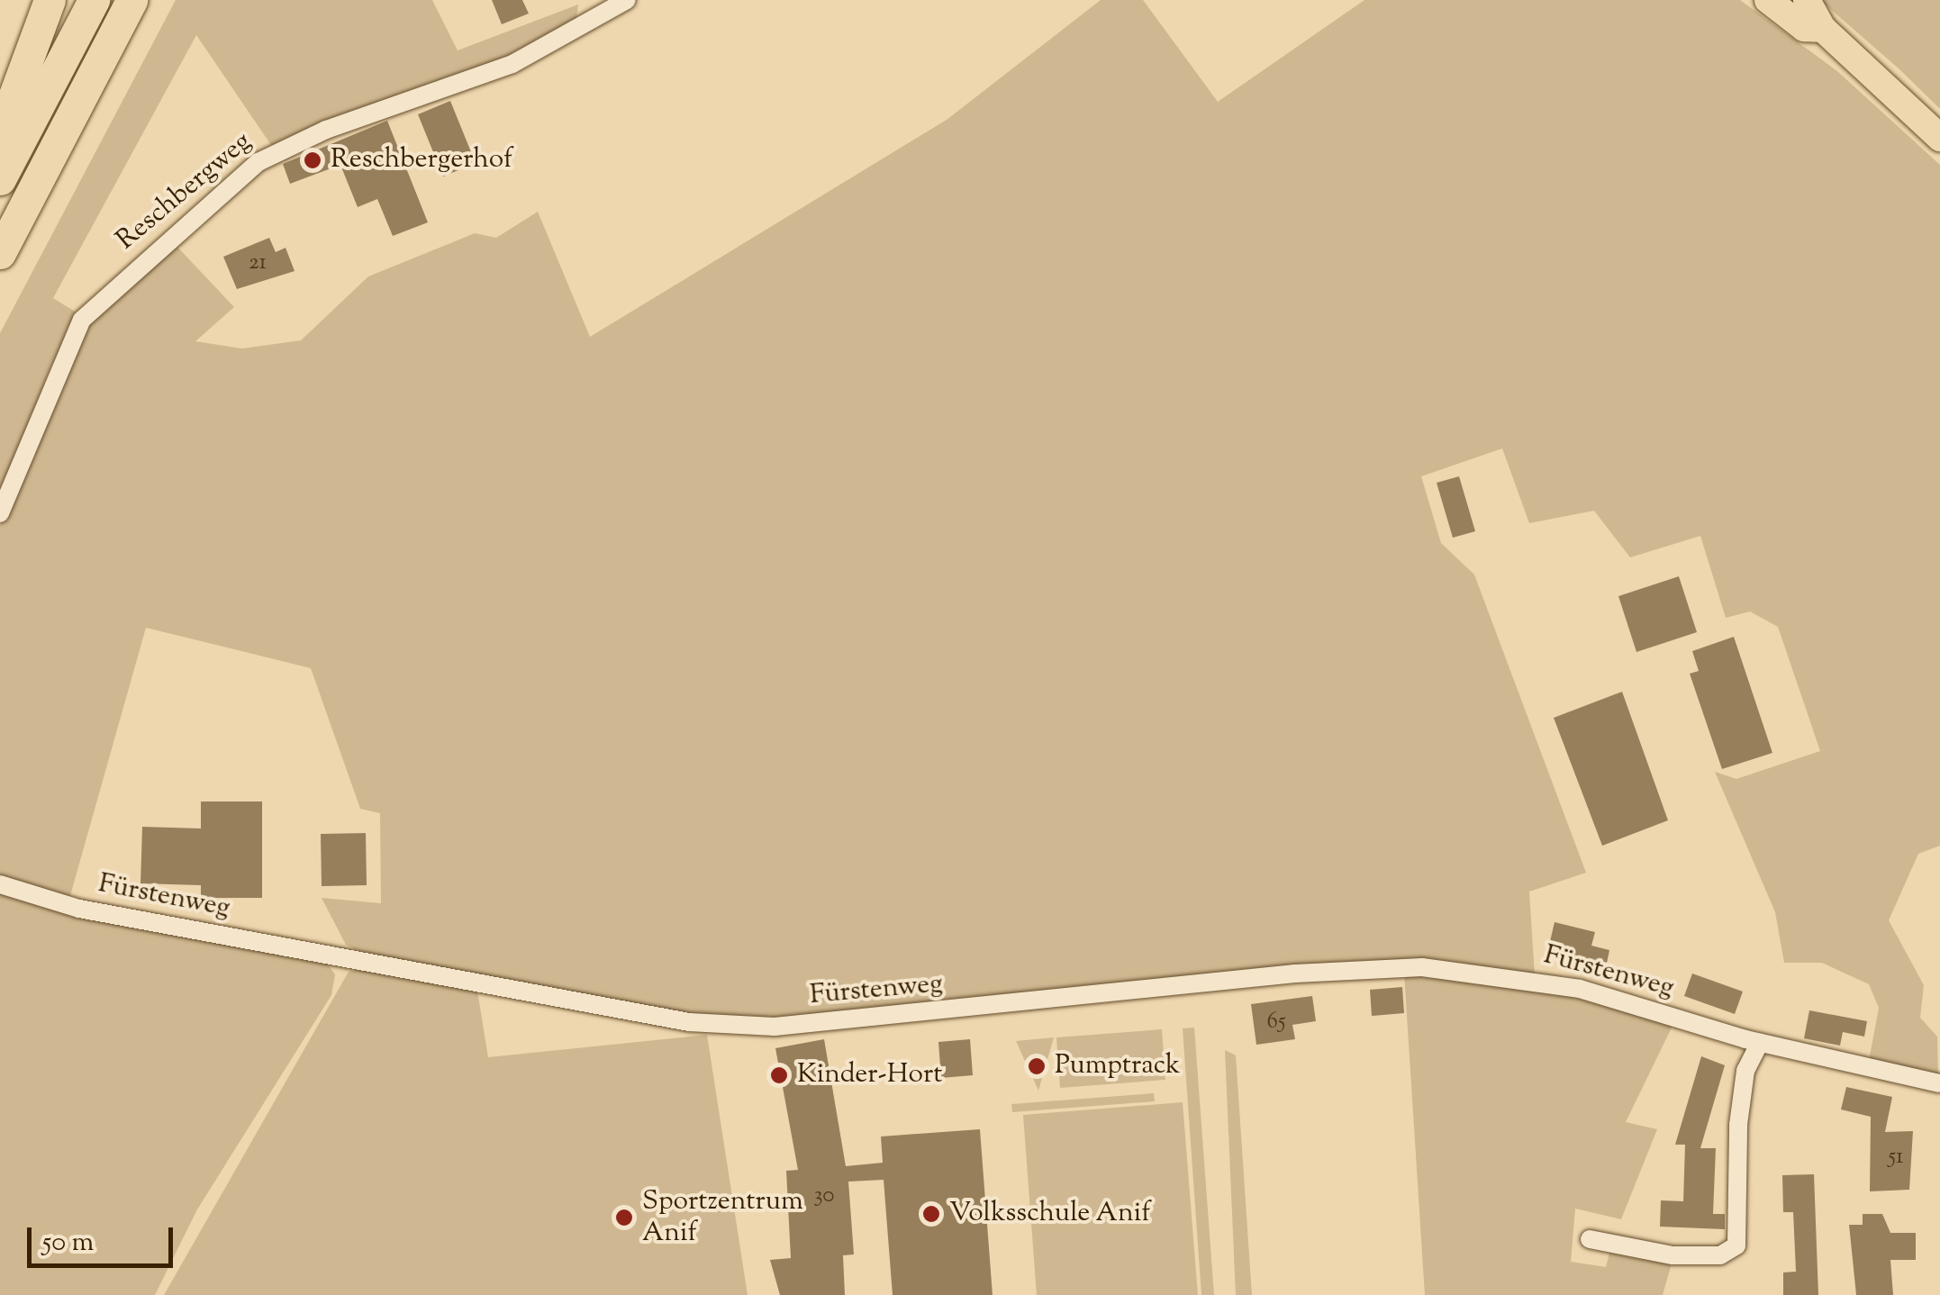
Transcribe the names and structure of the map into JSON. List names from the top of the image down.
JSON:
{
  "streets": {
    "street": ["Reschbergweg", "Fürstenweg"]
  },
  "places": [
    "Reschbergerhof",
    "Pumptrack",
    "Kinder-Hort",
    "Volksschule Anif",
    "Sportzentrum Anif"
  ],
  "house_numbers": [
    "21",
    "65",
    "51",
    "30"
  ],
  "scale_bar": "50 m"
}
